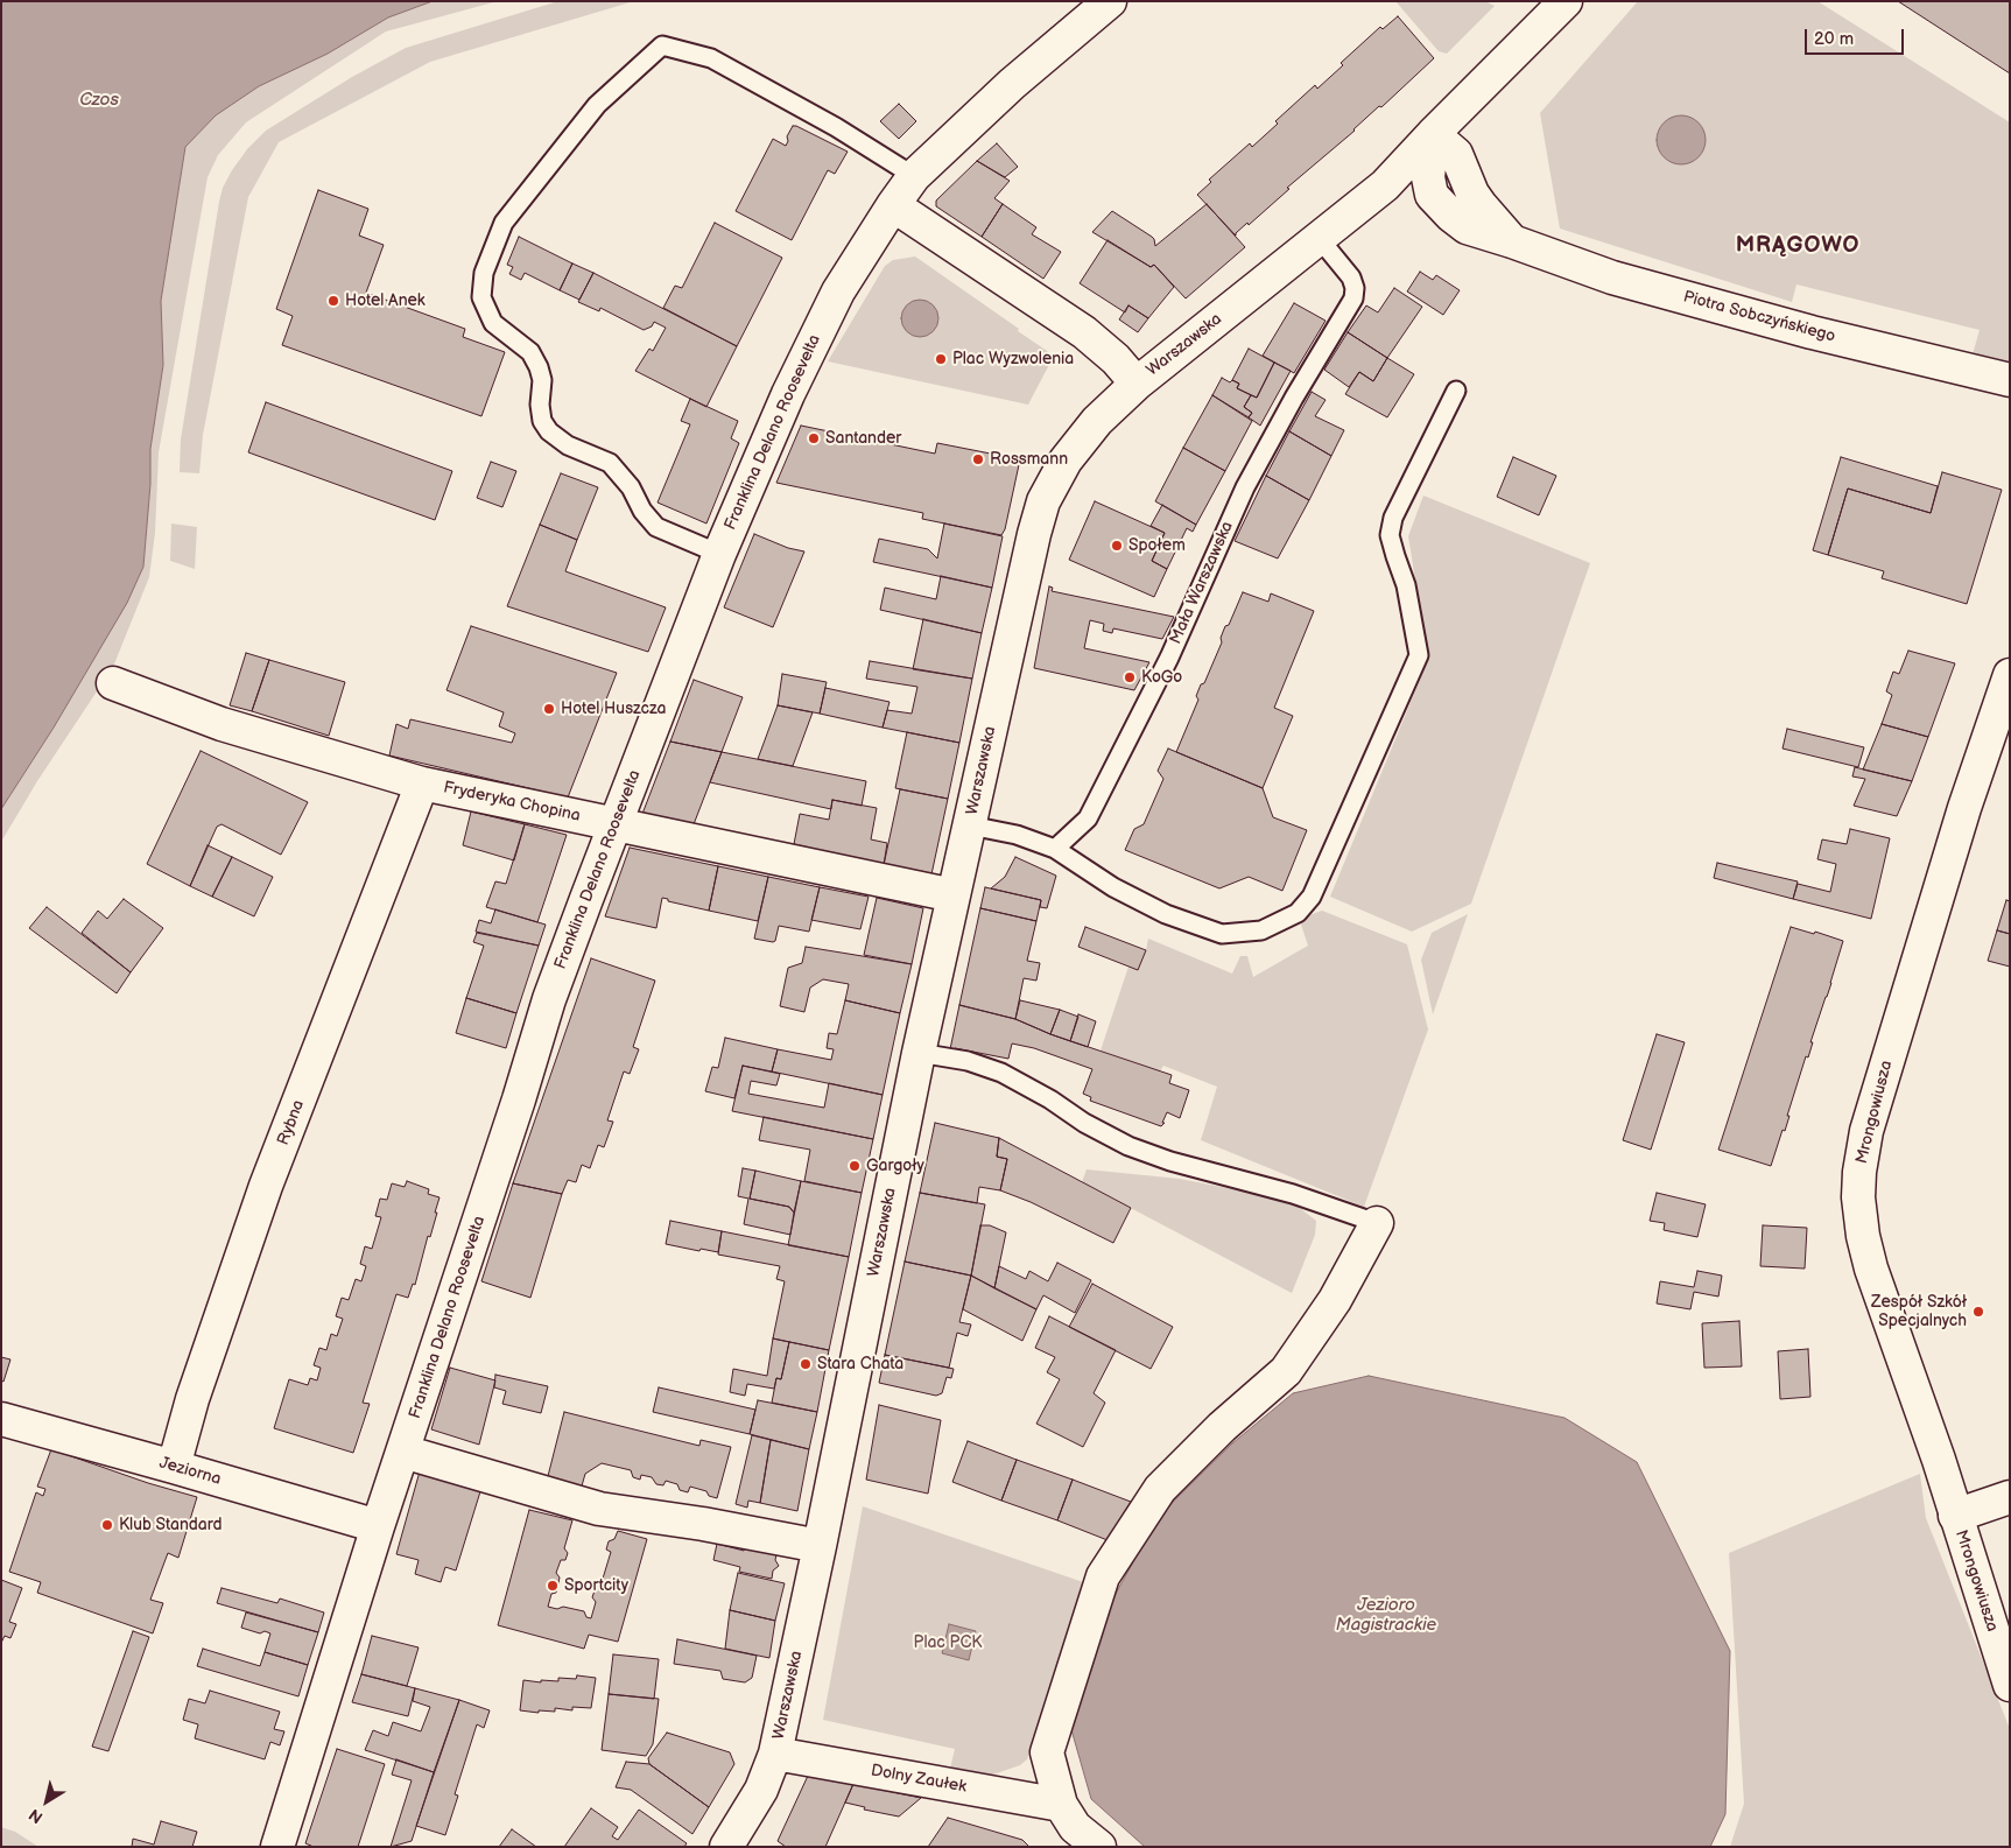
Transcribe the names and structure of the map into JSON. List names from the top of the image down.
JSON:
{
  "streets": {
    "street": [
      "Piotra Sobczyńskiego",
      "Warszawska",
      "Franklina Delano Roosevelta",
      "Fryderyka Chopina",
      "Mrongowiusza",
      "Rybna",
      "Jeziorna",
      "Dolny Zaułek"
    ],
    "lane": ["Mała Warszawska"]
  },
  "crossings": [
    ["Piotra Sobczyńskiego", "Warszawska"],
    ["Warszawska", "Mała Warszawska"],
    ["Warszawska", "Fryderyka Chopina"],
    ["Warszawska", "Dolny Zaułek"],
    ["Franklina Delano Roosevelta", "Fryderyka Chopina"],
    ["Franklina Delano Roosevelta", "Jeziorna"],
    ["Fryderyka Chopina", "Rybna"],
    ["Rybna", "Jeziorna"]
  ],
  "districts": ["MRĄGOWO"],
  "water": ["Czos", "Jezioro Magistrackie"],
  "parks": ["Plac PCK"],
  "places": [
    "Hotel Anek",
    "Plac Wyzwolenia",
    "Santander",
    "Rossmann",
    "Społem",
    "KoGo",
    "Hotel Huszcza",
    "Gargoły",
    "Zespół Szkół Specjalnych",
    "Stara Chata",
    "Klub Standard",
    "Sportcity"
  ],
  "scale_bar": "20 m",
  "north": "bottom left"
}
